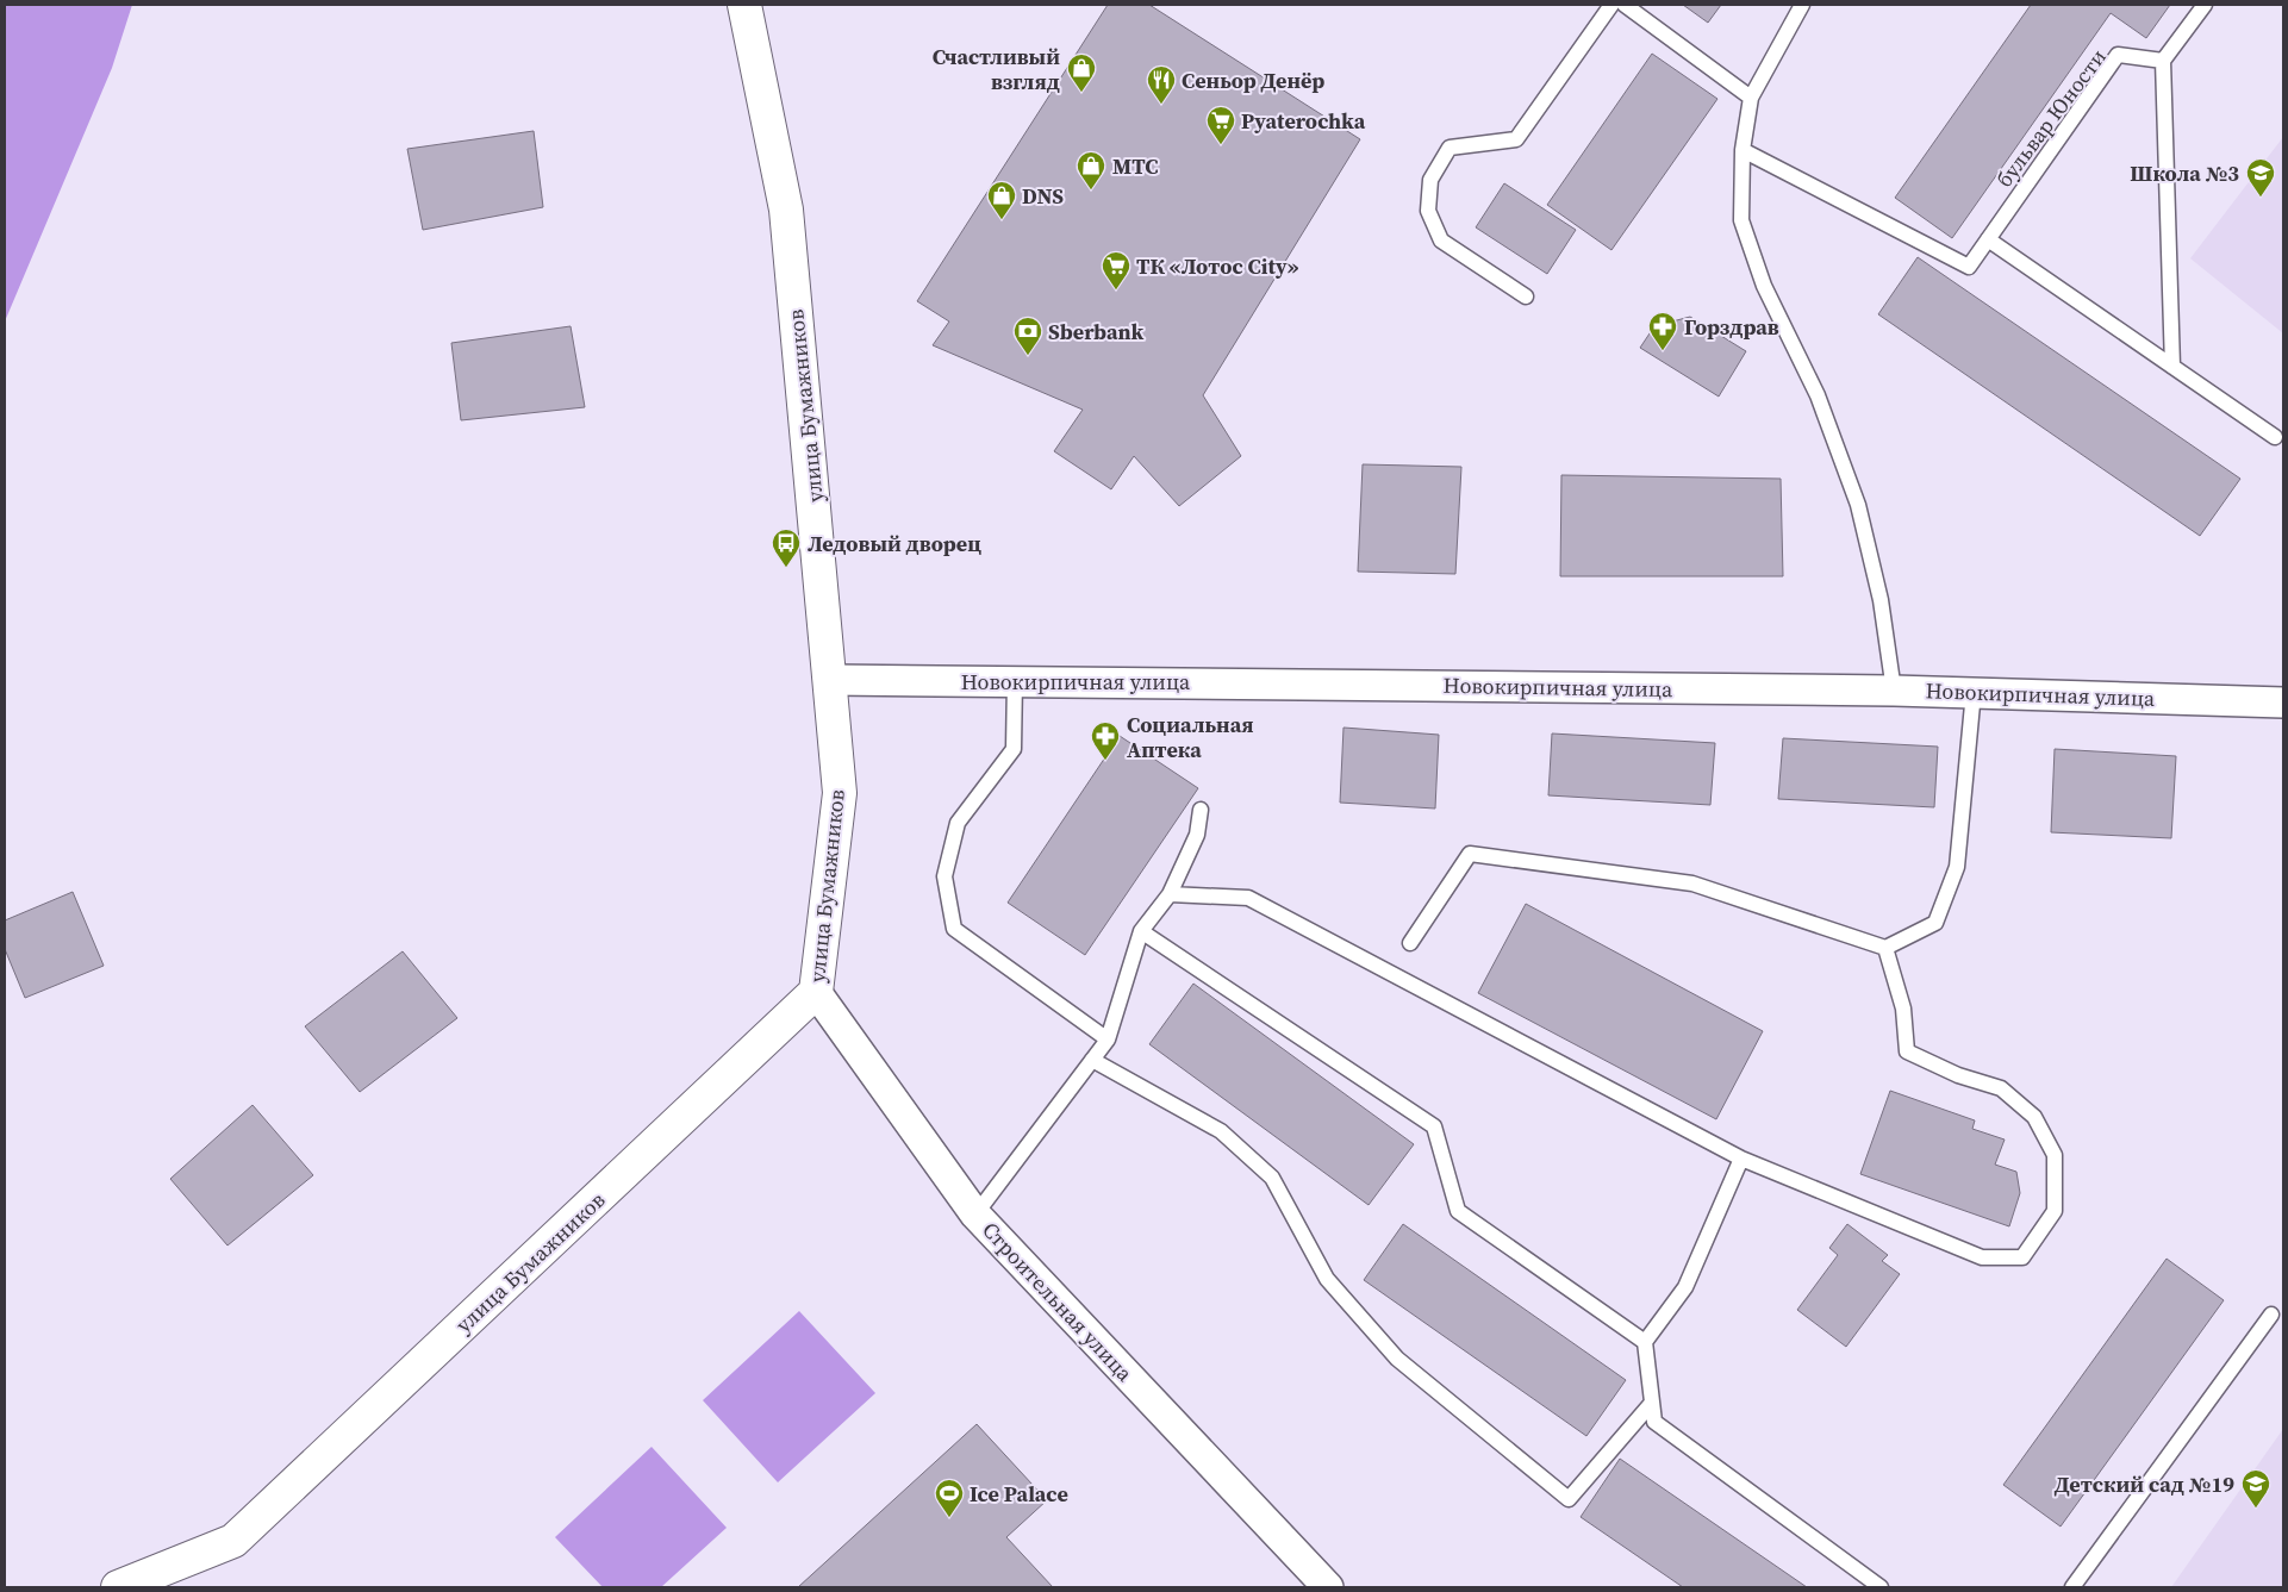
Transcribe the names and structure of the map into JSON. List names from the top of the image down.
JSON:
{
  "streets": {
    "street": ["улица Бумажников", "Новокирпичная улица", "Строительная улица"],
    "lane": ["бульвар Юности"]
  },
  "crossings": [
    ["улица Бумажников", "Новокирпичная улица"],
    ["улица Бумажников", "Строительная улица"]
  ],
  "places": {
    "shop": ["Счастливый взгляд", "МТС", "DNS"],
    "restaurant": ["Сеньор Денёр"],
    "supermarket": ["Pyaterochka", "ТК «Лотос City»"],
    "school or university": ["Школа №3", "Детский сад №19"],
    "pharmacy": ["Горздрав", "Социальная Аптека"],
    "bank": ["Sberbank"],
    "bus stop": ["Ледовый дворец"],
    "sports": ["Ice Palace"]
  }
}
